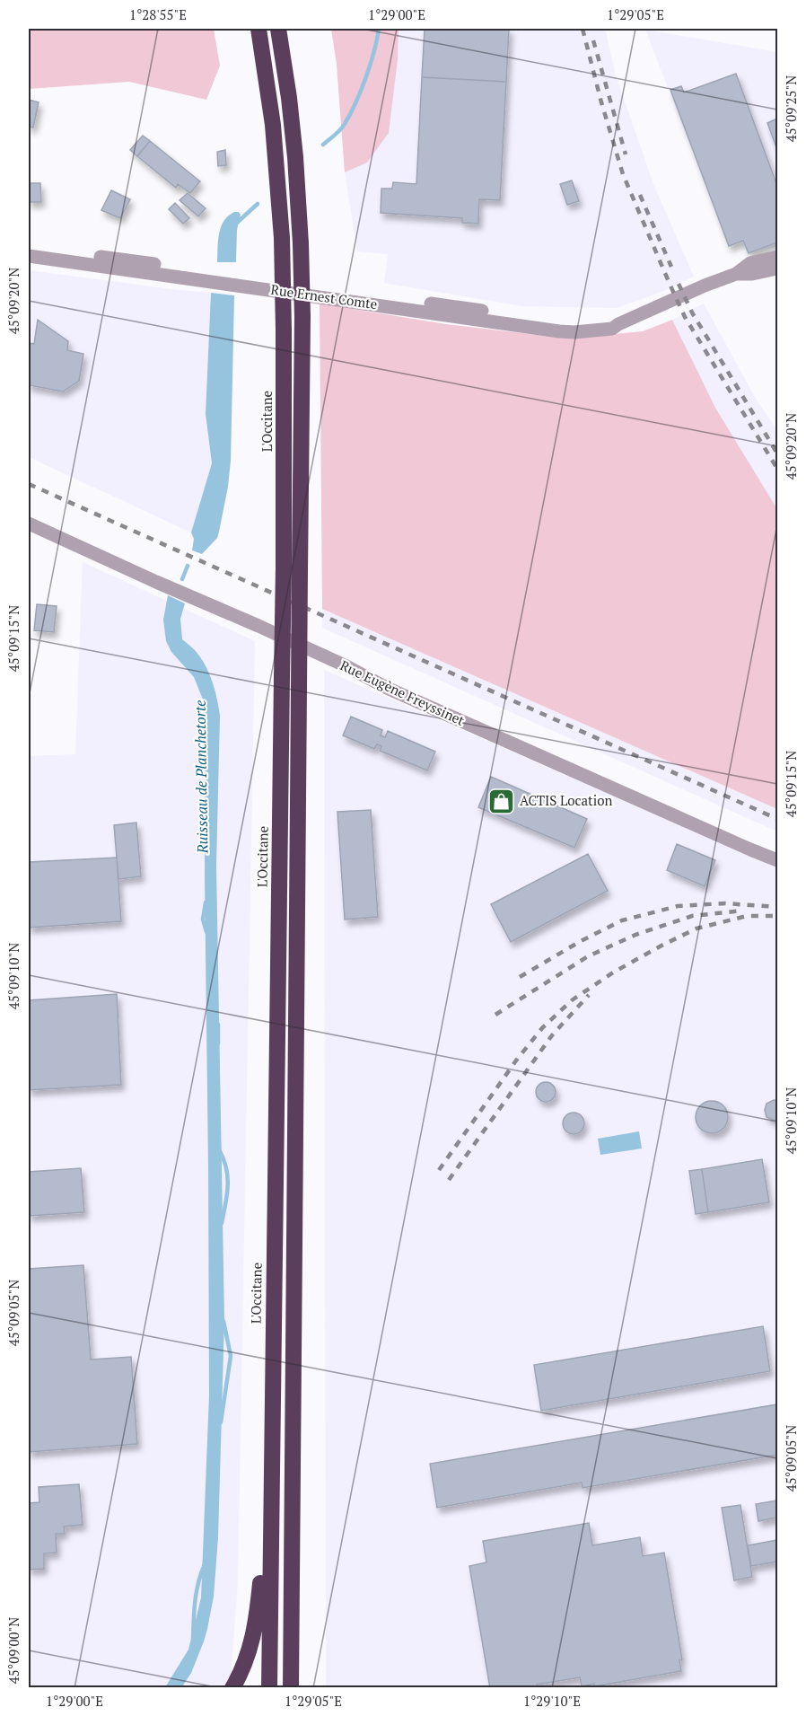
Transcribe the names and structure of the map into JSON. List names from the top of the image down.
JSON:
{
  "streets": {
    "highway": ["L'Occitane"],
    "street": ["Rue Ernest Comte", "Rue Eugène Freyssinet"]
  },
  "water": ["Ruisseau de Planchetorte"],
  "places": {
    "shop": ["ACTIS Location"]
  },
  "coordinates": [
    "1°28'55\"E",
    "1°29'00\"E",
    "1°29'05\"E",
    "45°09'25\"N",
    "45°09'20\"N",
    "45°09'15\"N",
    "45°09'10\"N",
    "45°09'05\"N",
    "45°09'00\"N",
    "1°29'10\"E"
  ]
}
